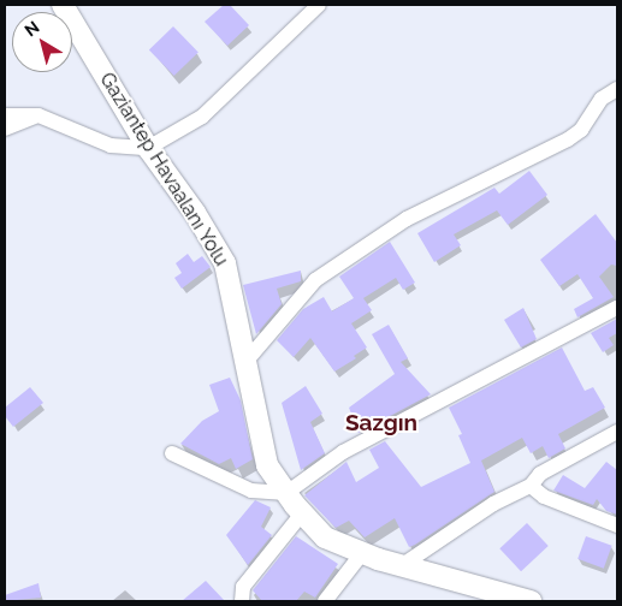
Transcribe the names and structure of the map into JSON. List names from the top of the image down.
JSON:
{
  "streets": {
    "main road": ["Gaziantep Havaalanı Yolu"]
  },
  "districts": ["Sazgın"],
  "north": "top left"
}
